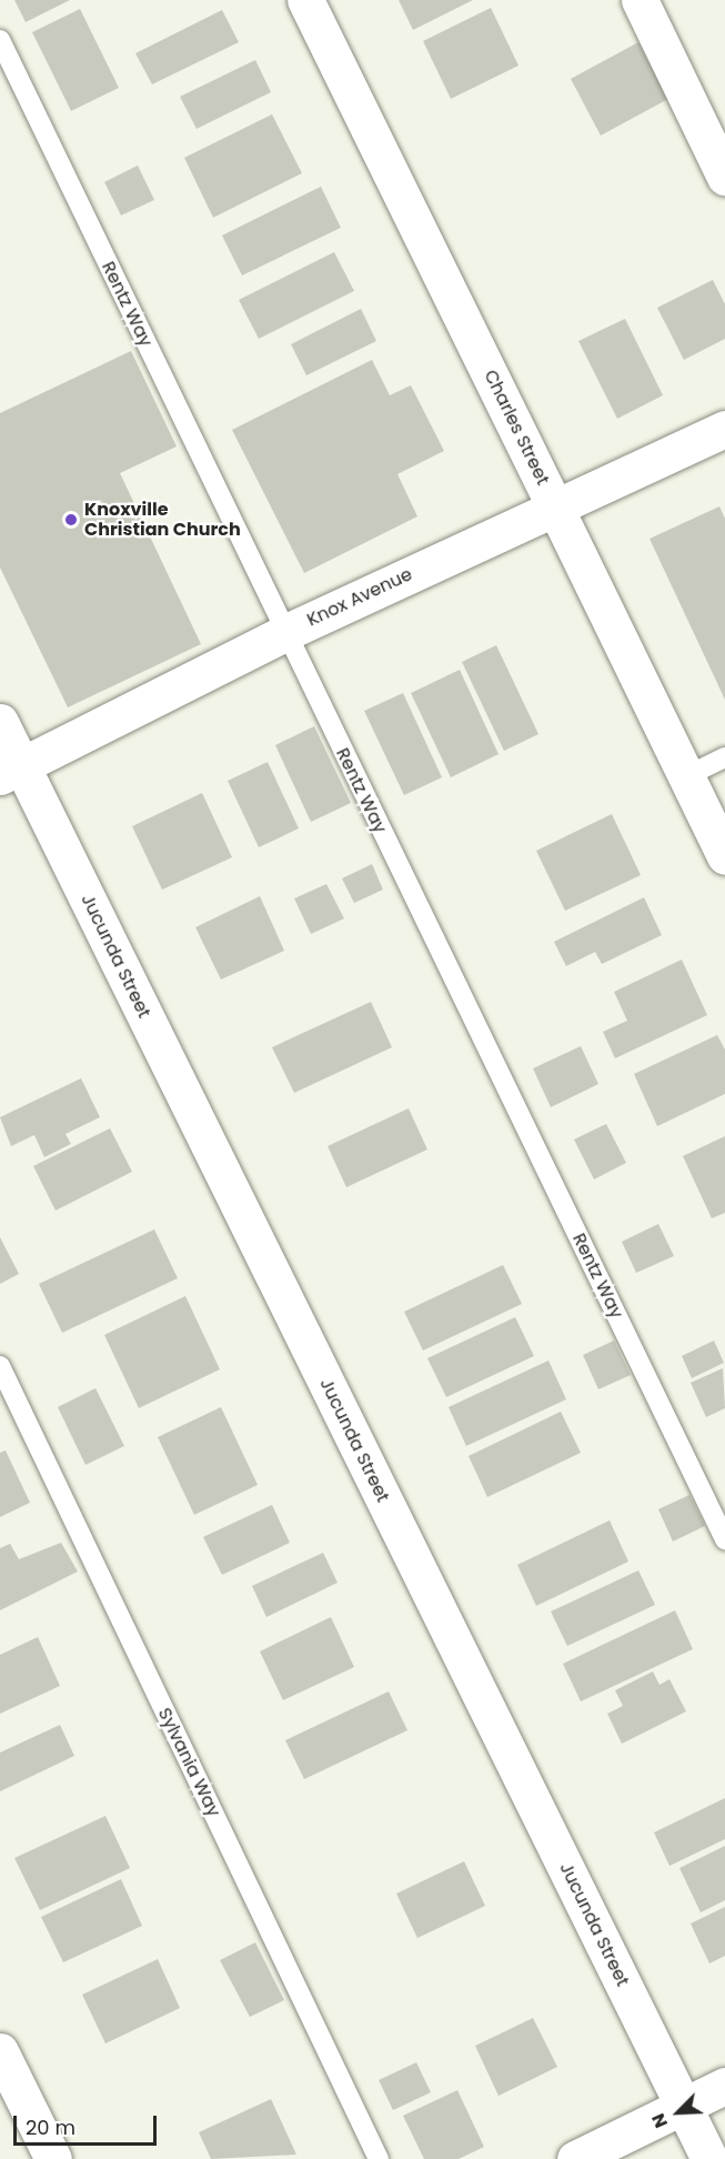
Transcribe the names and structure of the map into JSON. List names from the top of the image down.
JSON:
{
  "streets": {
    "street": ["Charles Street", "Knox Avenue", "Jucunda Street"],
    "lane": ["Rentz Way", "Sylvania Way"]
  },
  "crossings": [
    ["Rentz Way", "Knox Avenue"],
    ["Charles Street", "Knox Avenue"],
    ["Knox Avenue", "Jucunda Street"]
  ],
  "places": ["Knoxville Christian Church"],
  "scale_bar": "20 m",
  "north": "bottom left"
}
